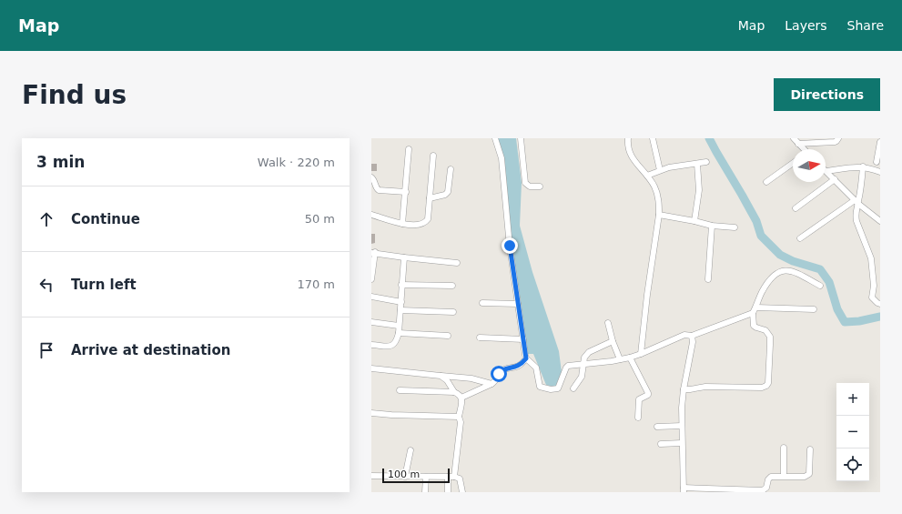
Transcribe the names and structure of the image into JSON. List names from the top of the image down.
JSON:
{
  "scale_bar": "100 m",
  "north": "right",
  "page": {
    "header": "Map",
    "nav": ["Map", "Layers", "Share"],
    "buttons": "Directions",
    "title": "Find us",
    "heading": ["3 min", "Walk · 220 m"],
    "list": [
      ["Continue", "50 m"],
      ["Turn left", "170 m"],
      "Arrive at destination"
    ],
    "map_buttons": ["+", "−"],
    "scale": "100 m"
  }
}
